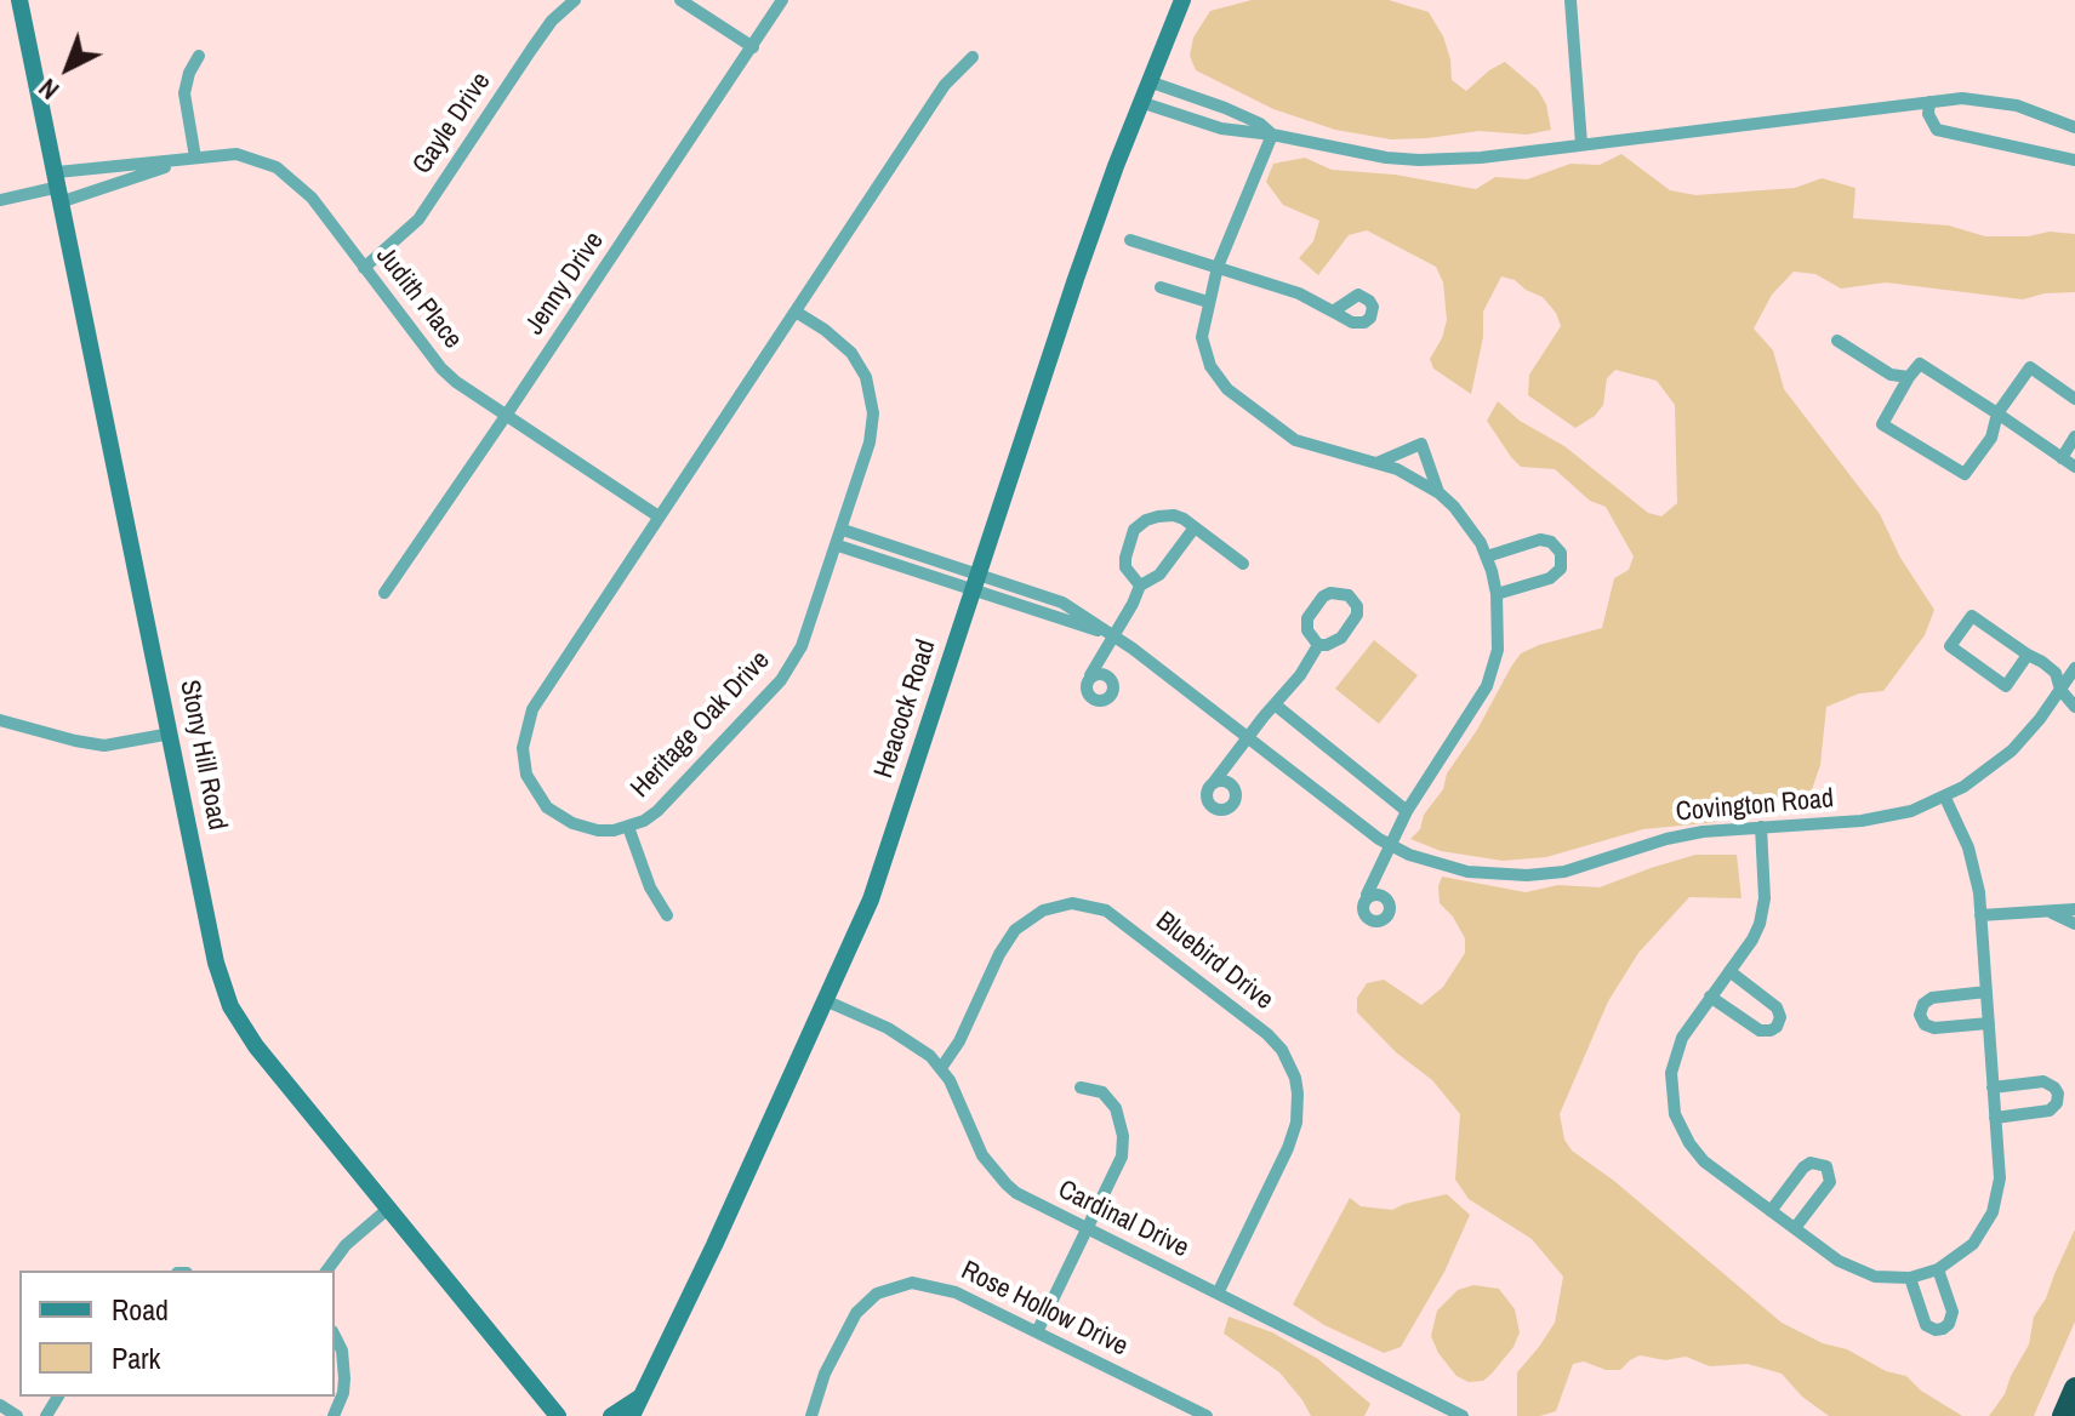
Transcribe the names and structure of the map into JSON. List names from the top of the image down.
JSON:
{
  "streets": {
    "main road": ["Heacock Road", "Stony Hill Road"],
    "street": [
      "Gayle Drive",
      "Jenny Drive",
      "Judith Place",
      "Heritage Oak Drive",
      "Covington Road",
      "Bluebird Drive",
      "Cardinal Drive",
      "Rose Hollow Drive"
    ]
  },
  "crossings": [
    ["Gayle Drive", "Judith Place"],
    ["Jenny Drive", "Judith Place"],
    ["Judith Place", "Heritage Oak Drive"],
    ["Judith Place", "Stony Hill Road"],
    ["Heacock Road", "Covington Road"],
    ["Heacock Road", "Cardinal Drive"],
    ["Bluebird Drive", "Cardinal Drive"]
  ],
  "legend": ["Road", "Park"],
  "north": "bottom left"
}
